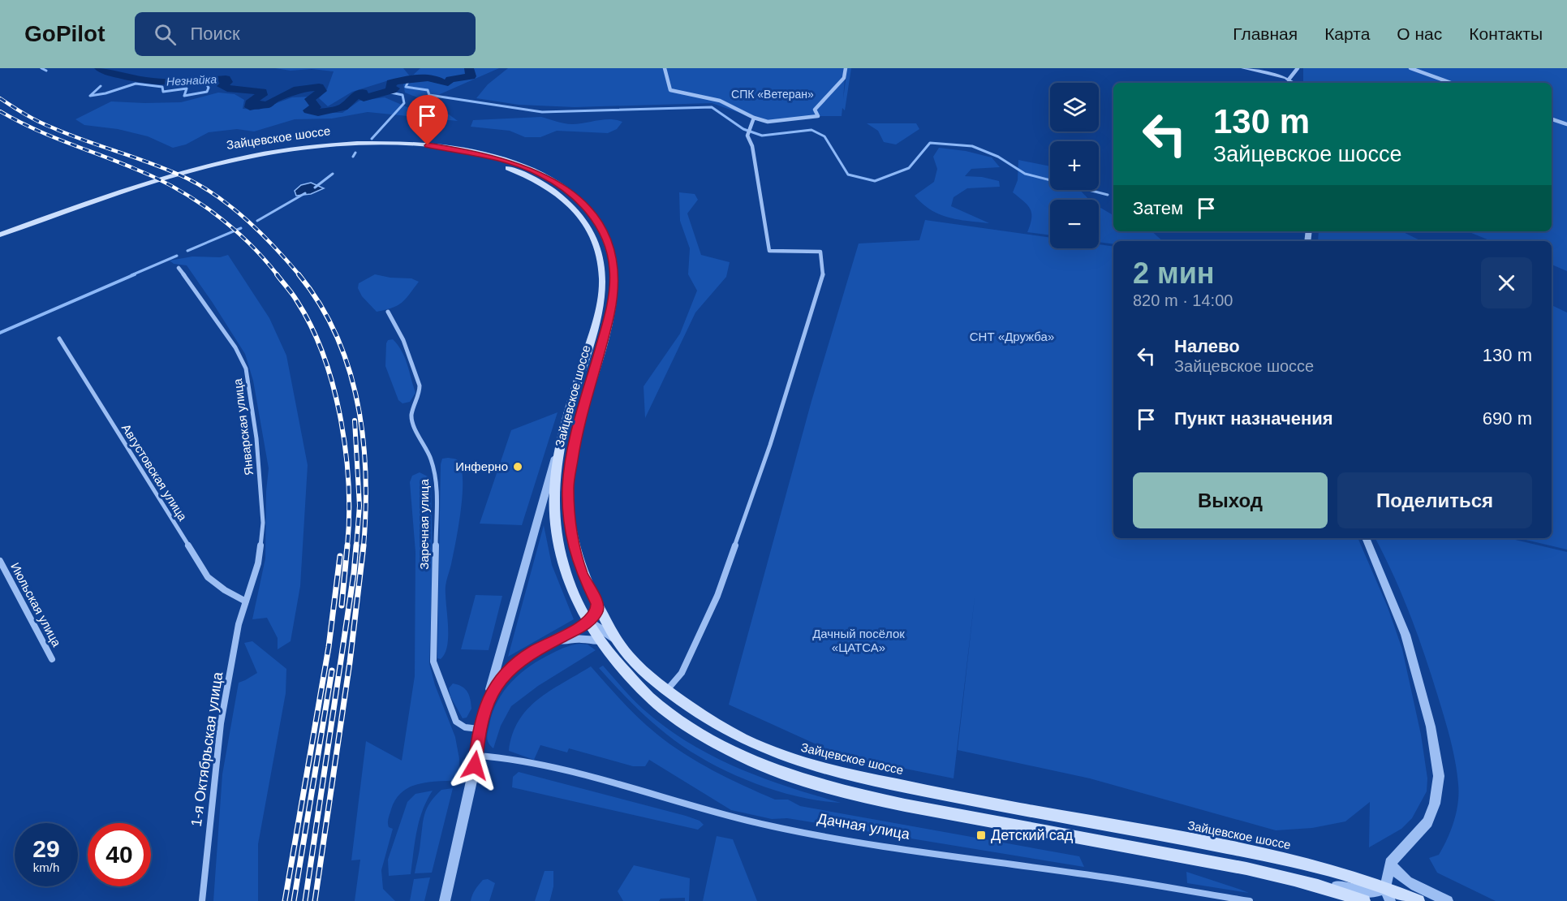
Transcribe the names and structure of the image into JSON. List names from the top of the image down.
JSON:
{
  "streets": {
    "main road": ["Зайцевское шоссе"],
    "street": [
      "Январская улица",
      "Августовская улица",
      "Заречная улица",
      "Июльская улица",
      "1-я Октябрьская улица",
      "Дачная улица"
    ]
  },
  "crossings": [
    ["Январская улица", "Августовская улица"],
    ["Январская улица", "1-я Октябрьская улица"],
    ["Августовская улица", "1-я Октябрьская улица"]
  ],
  "water": ["Незнайка"],
  "parks": ["СПК «Ветеран»", "СНТ «Дружба»", "Дачный посёлок «ЦАТСА»"],
  "places": {
    "other": ["Инферно"],
    "transit": ["Детский сад"]
  },
  "page": {
    "header": "GoPilot",
    "search": "Поиск",
    "nav": [
      "Главная",
      "Карта",
      "О нас",
      "Контакты"
    ],
    "map_buttons": ["+", "−"],
    "turn": ["130 m", "Зайцевское шоссе"],
    "then": "Затем",
    "heading": ["2 мин", "820 m · 14:00"],
    "list": [
      {
        "name": "Налево",
        "note": "Зайцевское шоссе",
        "value": "130 m"
      },
      {
        "name": "Пункт назначения",
        "value": "690 m"
      }
    ],
    "buttons": ["Выход", "Поделиться"],
    "speed": "29 km/h",
    "limit": "40"
  }
}
